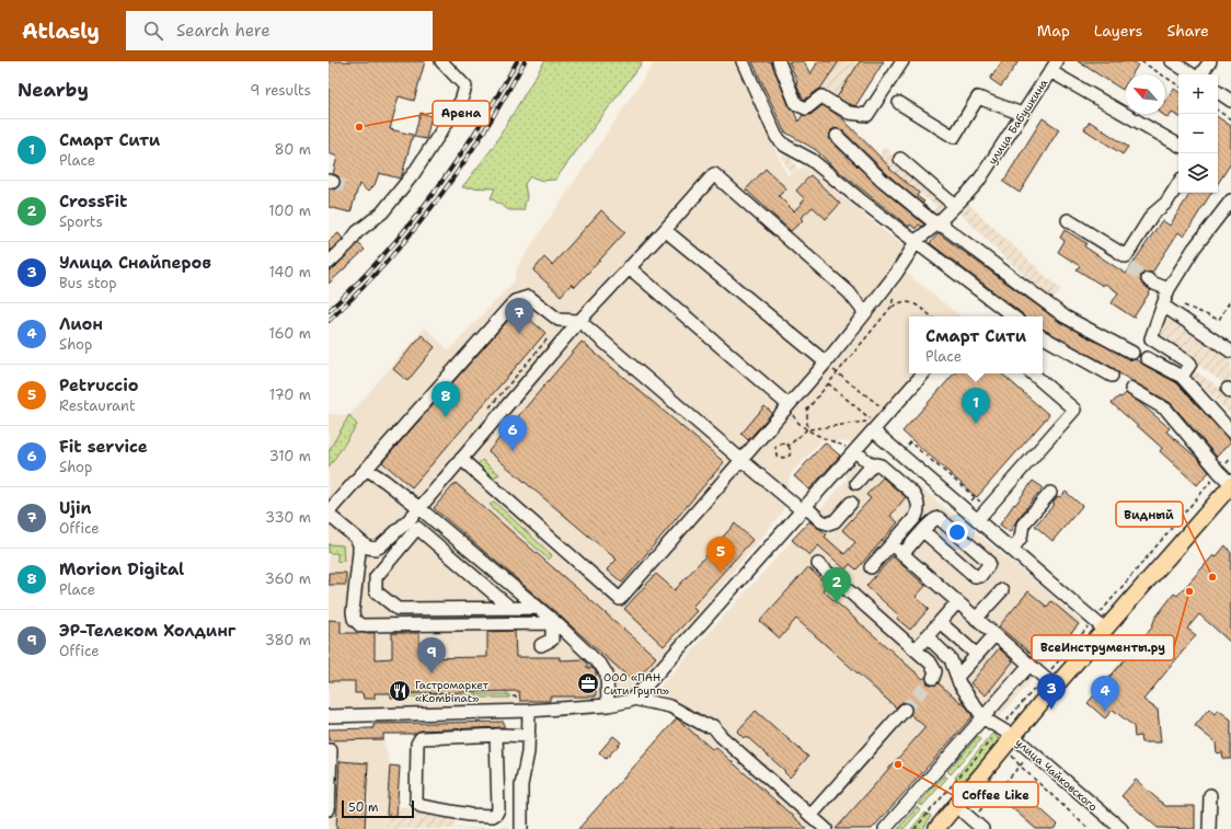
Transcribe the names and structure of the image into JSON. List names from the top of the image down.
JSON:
{
  "streets": {
    "street": ["улица Бабушкина", "улица Чайковского"]
  },
  "places": {
    "other": [
      "Арена",
      "Видный",
      "ВсеИнструменты.ру",
      "Coffee Like"
    ],
    "office": ["ООО «ПАН Сити Групп»"],
    "restaurant": ["Гастромаркет «Kombinat»"]
  },
  "scale_bar": "50 m",
  "north": "top left",
  "page": {
    "header": "Atlasly",
    "search": "Search here",
    "nav": ["Map", "Layers", "Share"],
    "heading": ["Nearby", "9 results"],
    "map_buttons": ["+", "−"],
    "list": [
      {
        "mark": "1",
        "name": "Смарт Сити",
        "note": "Place",
        "value": "80 m"
      },
      {
        "mark": "2",
        "name": "CrossFit",
        "note": "Sports",
        "value": "100 m"
      },
      {
        "mark": "3",
        "name": "Улица Снайперов",
        "note": "Bus stop",
        "value": "140 m"
      },
      {
        "mark": "4",
        "name": "Лион",
        "note": "Shop",
        "value": "160 m"
      },
      {
        "mark": "5",
        "name": "Petruccio",
        "note": "Restaurant",
        "value": "170 m"
      },
      {
        "mark": "6",
        "name": "Fit service",
        "note": "Shop",
        "value": "310 m"
      },
      {
        "mark": "7",
        "name": "Ujin",
        "note": "Office",
        "value": "330 m"
      },
      {
        "mark": "8",
        "name": "Morion Digital",
        "note": "Place",
        "value": "360 m"
      },
      {
        "mark": "9",
        "name": "ЭР-Телеком Холдинг",
        "note": "Office",
        "value": "380 m"
      }
    ],
    "pins": [
      "7",
      "8",
      "1",
      "6",
      "5",
      "2",
      "9",
      "3",
      "4"
    ],
    "popup": ["Смарт Сити", "Place"],
    "scale": "50 m"
  }
}
